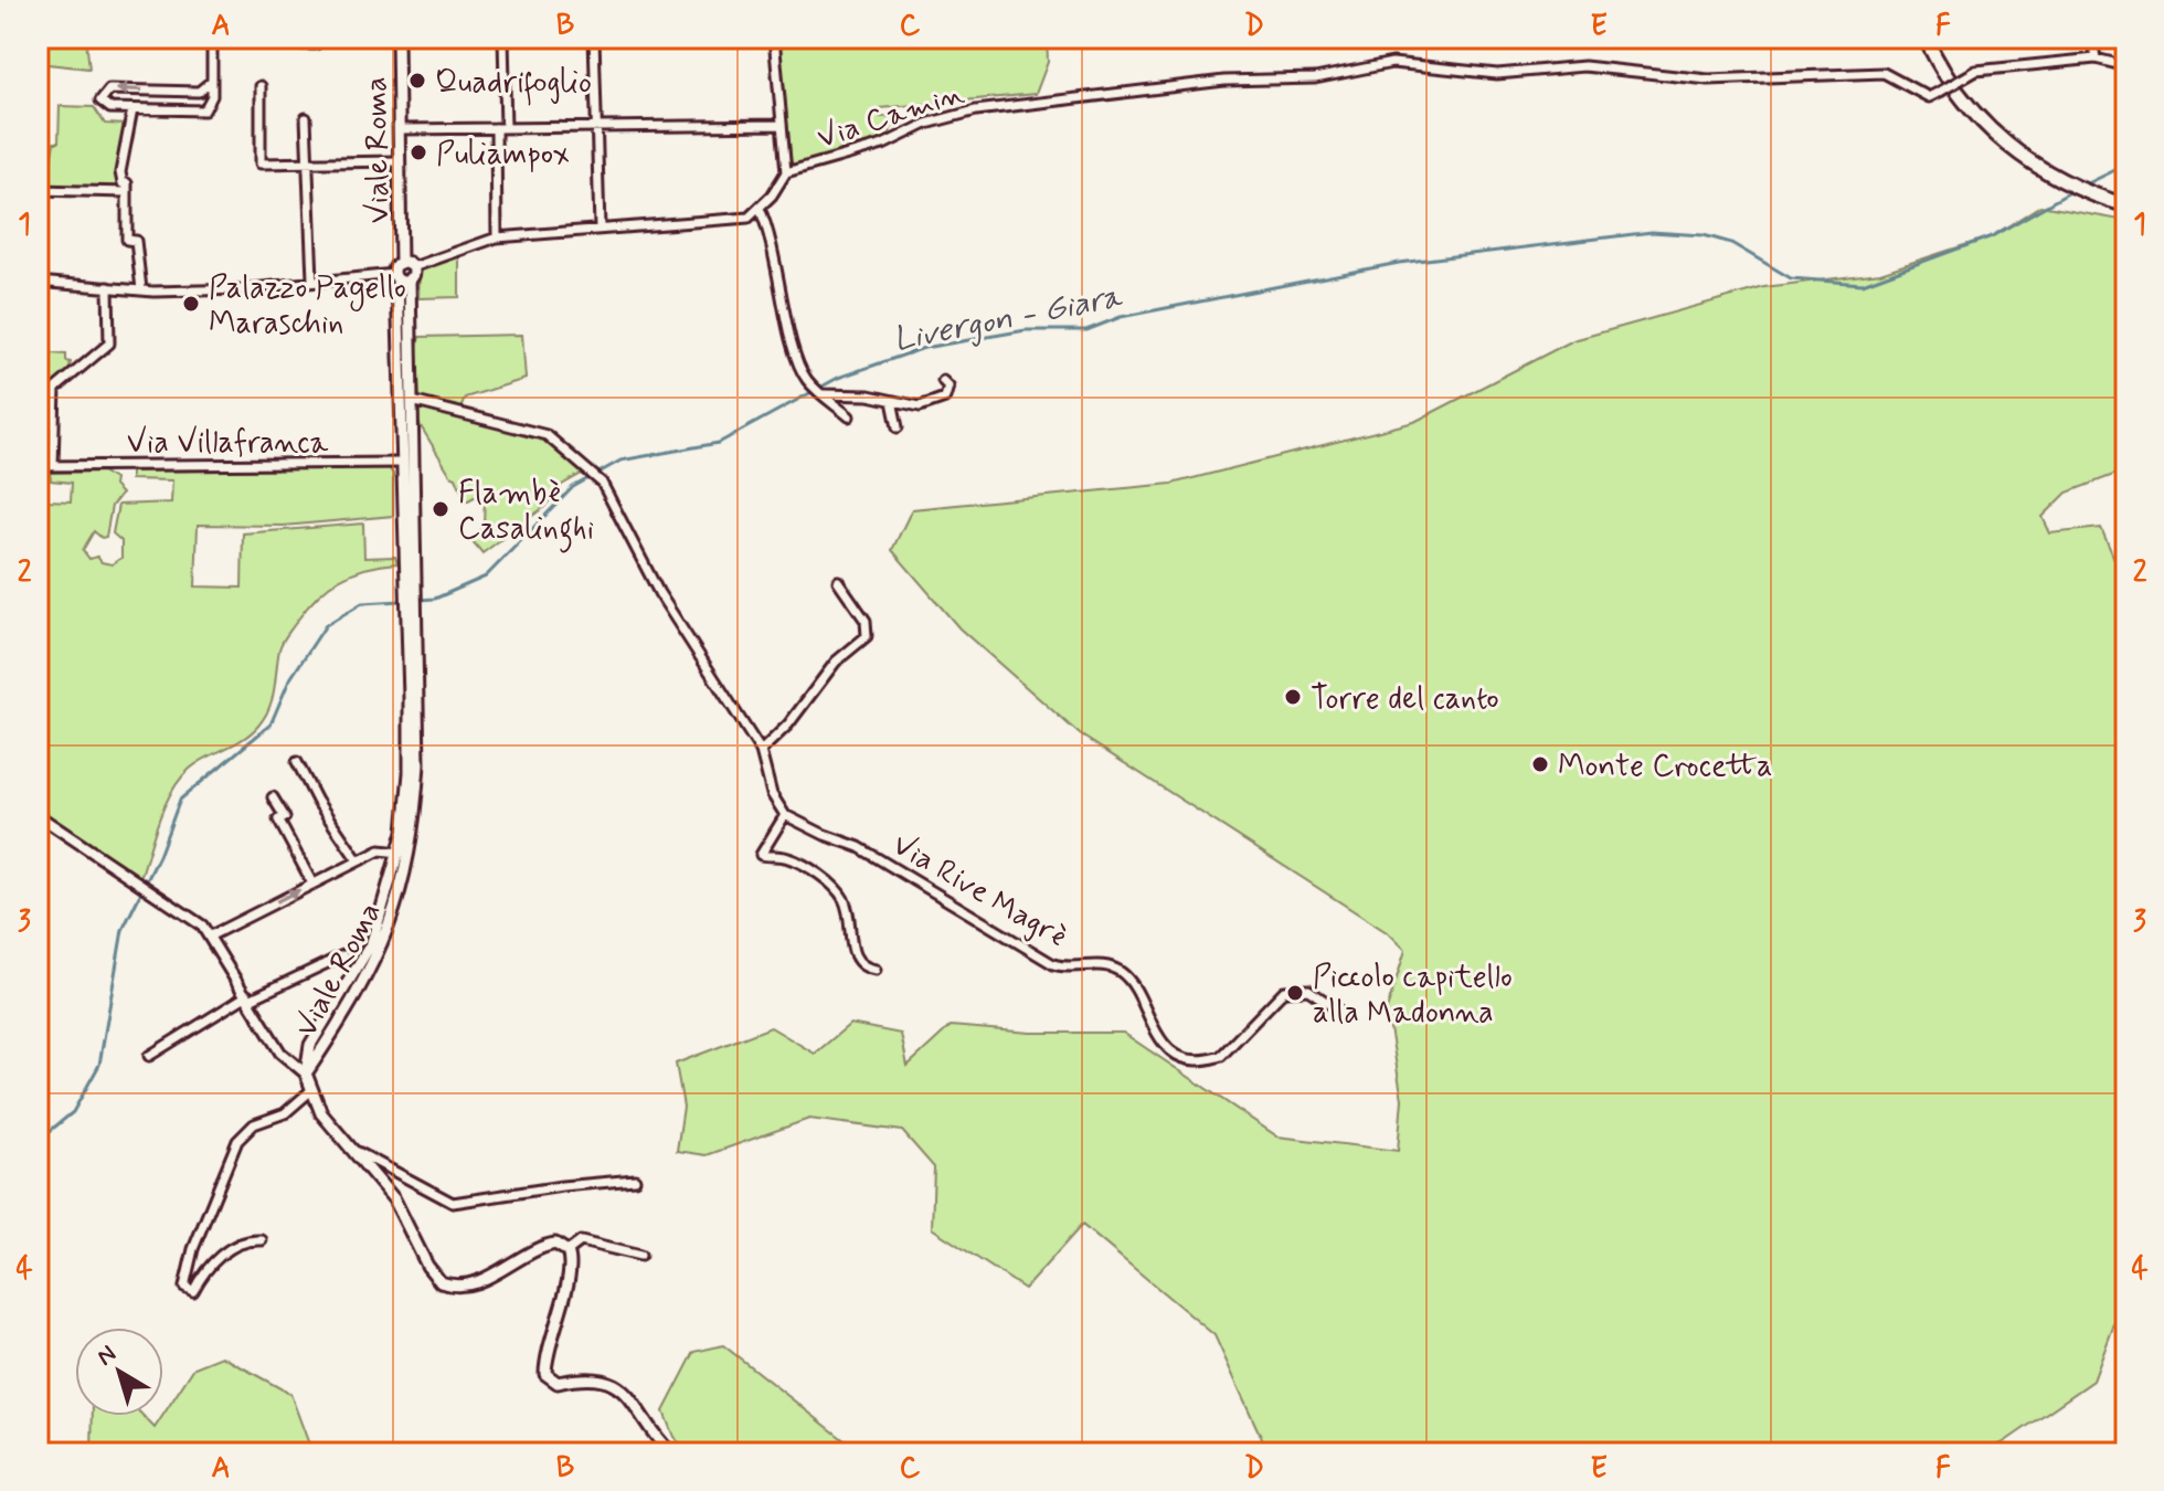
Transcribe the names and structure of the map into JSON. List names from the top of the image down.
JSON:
{
  "streets": {
    "main road": ["Viale Roma"],
    "street": ["Via Camin", "Via Villafranca", "Via Rive Magrè"]
  },
  "crossings": [
    ["Viale Roma", "Via Villafranca"]
  ],
  "water": ["Livergon - Giara"],
  "places": [
    "Quadrifoglio",
    "Puliampox",
    "Palazzo Pagello Maraschin",
    "Flambè Casalinghi",
    "Torre del canto",
    "Monte Crocetta",
    "Piccolo capitello alla Madonna"
  ],
  "north": "top left",
  "grid": {
    "columns": [
      "A",
      "B",
      "C",
      "D",
      "E",
      "F"
    ],
    "rows": [
      "1",
      "2",
      "3",
      "4"
    ]
  }
}
